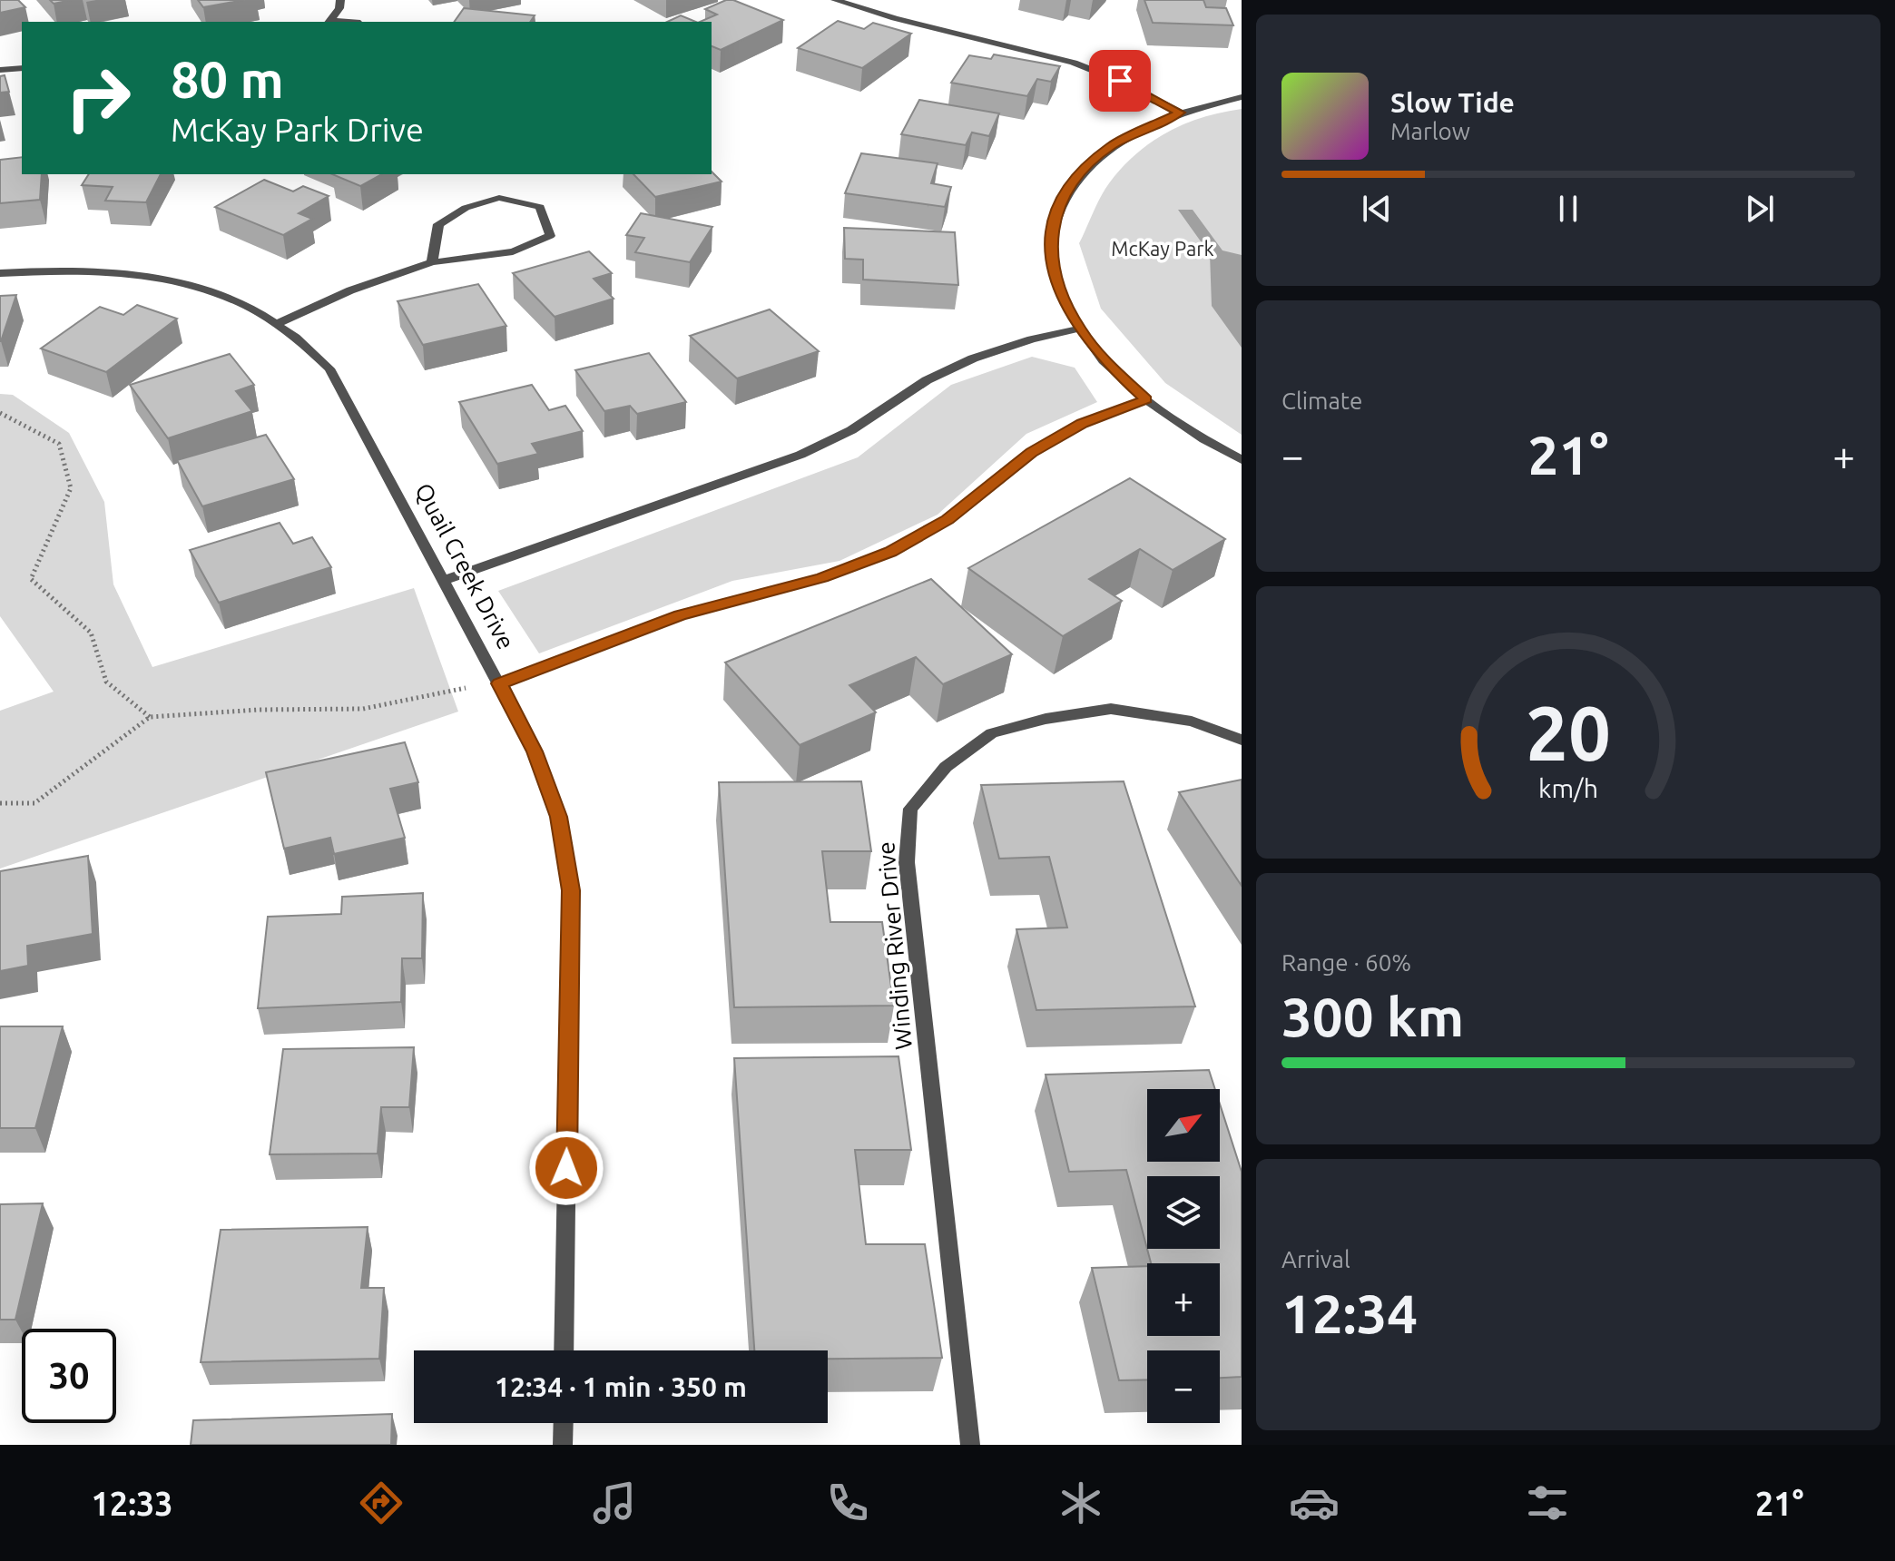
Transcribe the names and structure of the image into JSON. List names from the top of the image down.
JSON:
{
  "streets": {
    "street": ["Quail Creek Drive", "Winding River Drive"]
  },
  "parks": ["McKay Park"],
  "north": "top right",
  "page": {
    "turn": ["80 m", "McKay Park Drive"],
    "song": ["Slow Tide", "Marlow"],
    "tile": [
      "Climate",
      ["Range · 60%", "300 km"],
      ["Arrival", "12:34"]
    ],
    "heat": ["−", "21°", "+"],
    "map_buttons": ["+", "−"],
    "limit": "30",
    "trip": "12:34 · 1 min · 350 m",
    "tabs": ["12:33", "21°"],
    "gauge": ["20", "km/h"]
  }
}
